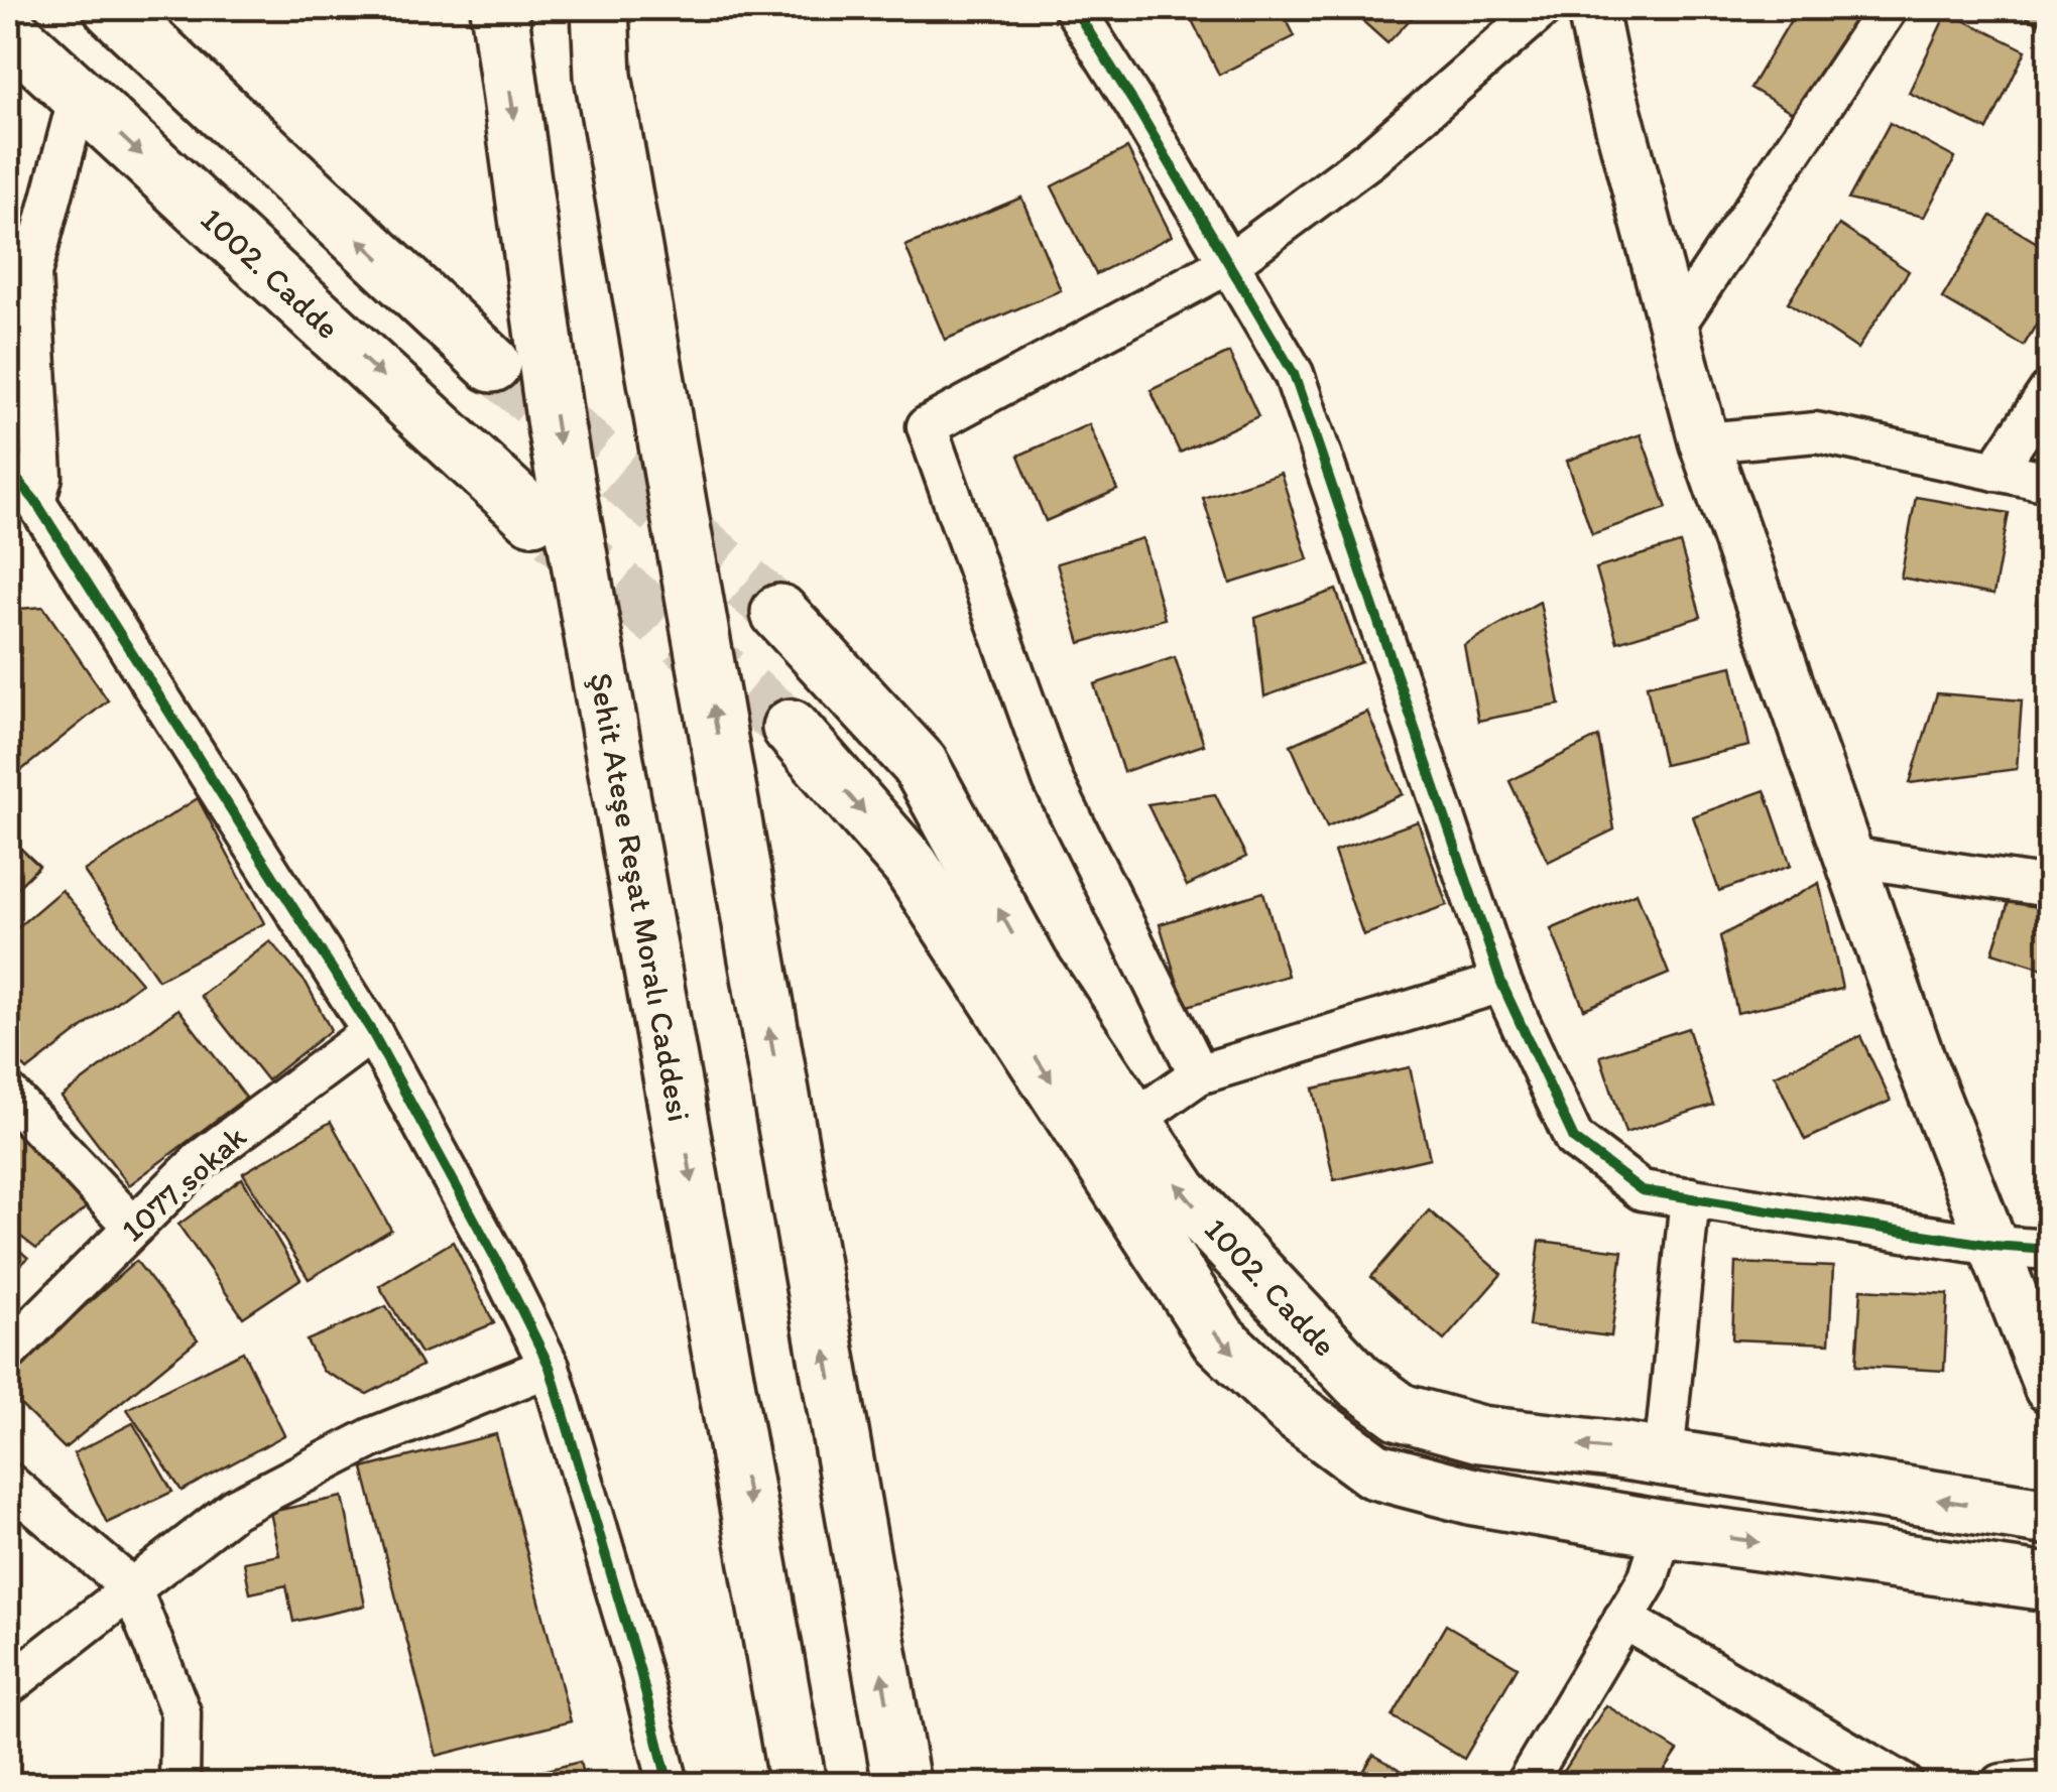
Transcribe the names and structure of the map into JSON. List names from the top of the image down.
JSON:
{
  "streets": {
    "main road": ["1002. Cadde", "Şehit Ateşe Reşat Moralı Caddesi"],
    "street": ["1077.sokak"]
  }
}
